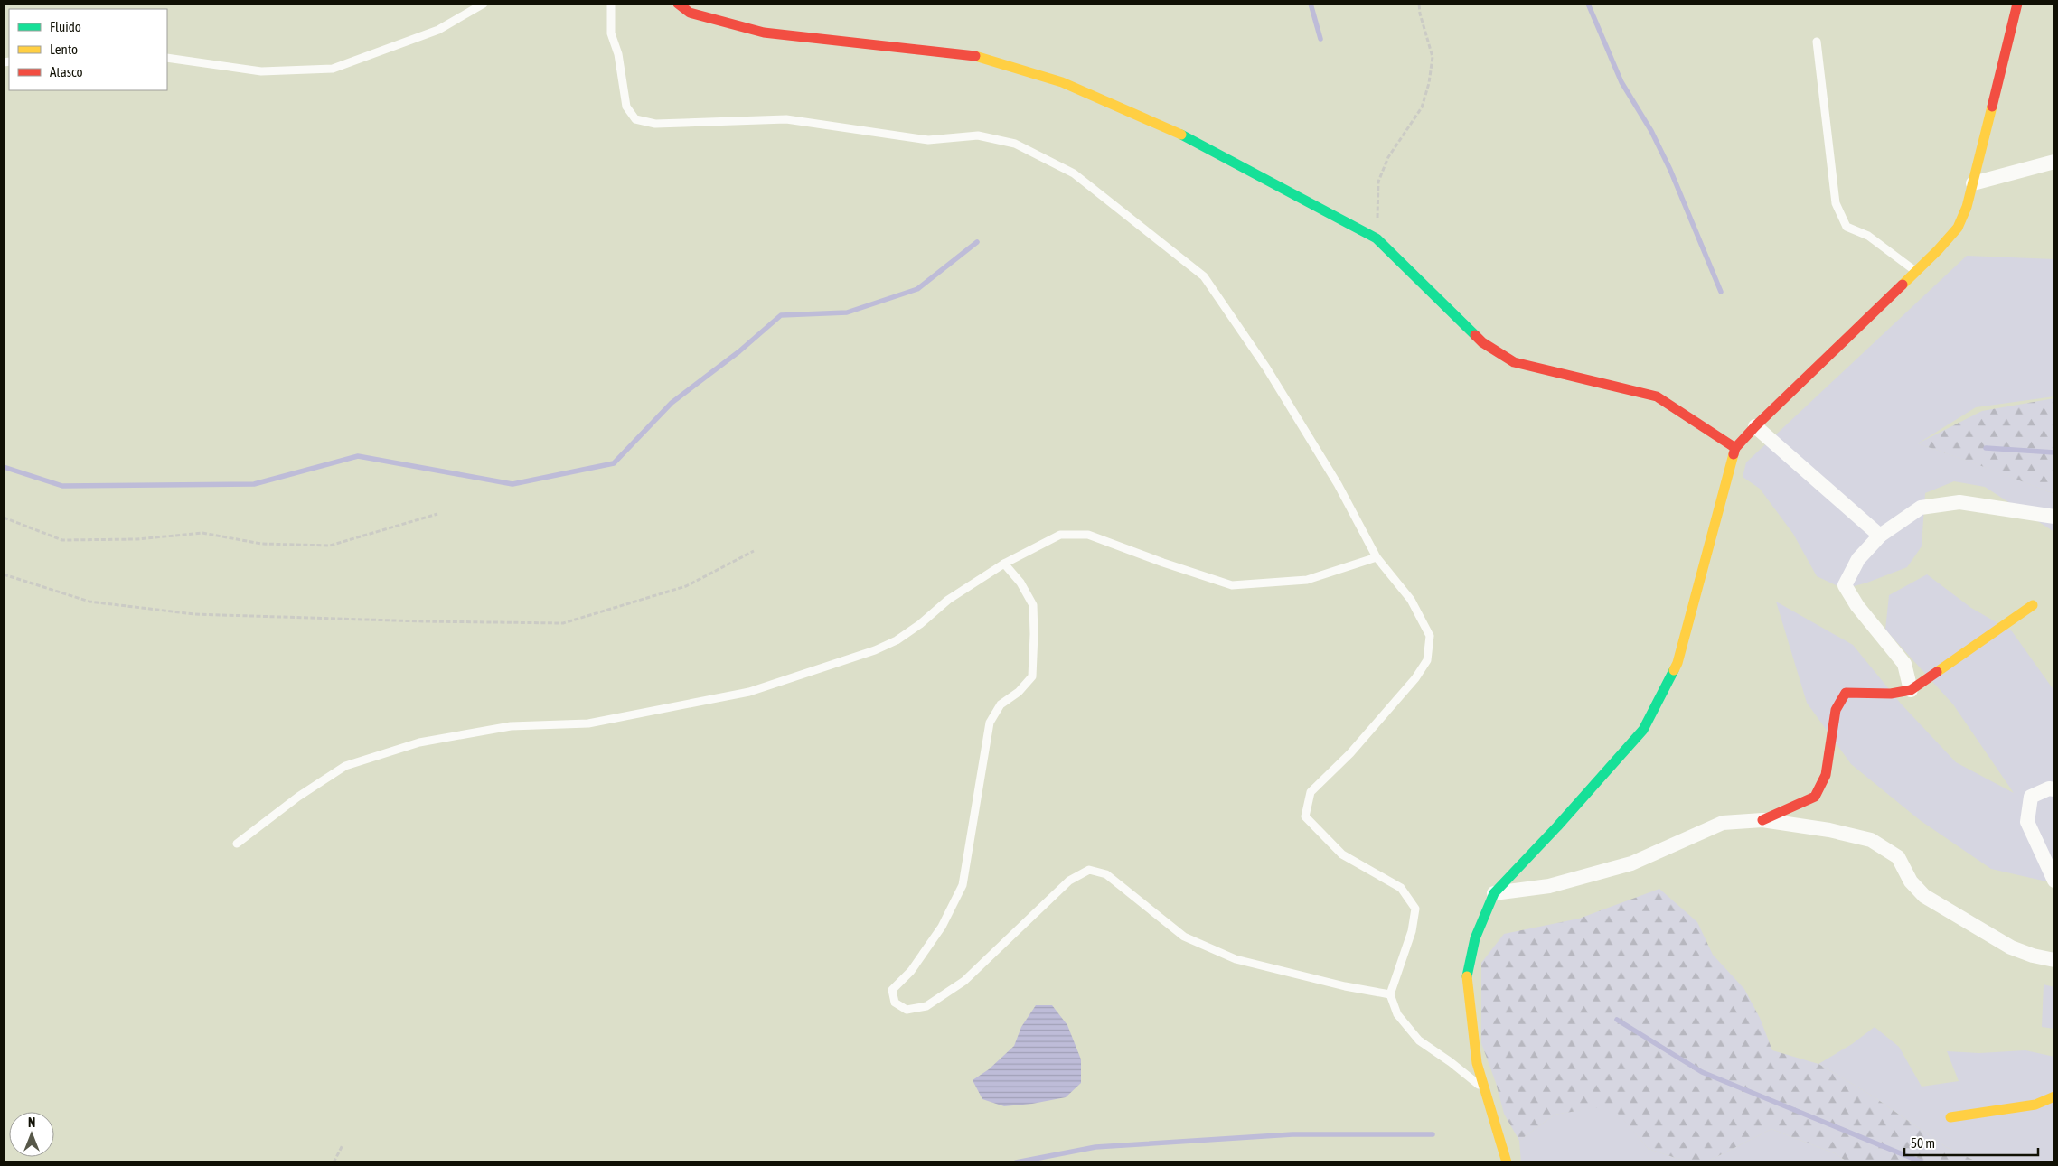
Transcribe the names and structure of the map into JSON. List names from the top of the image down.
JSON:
{
  "legend": ["Fluido", "Lento", "Atasco"],
  "scale_bar": "50 m",
  "north": "top"
}
